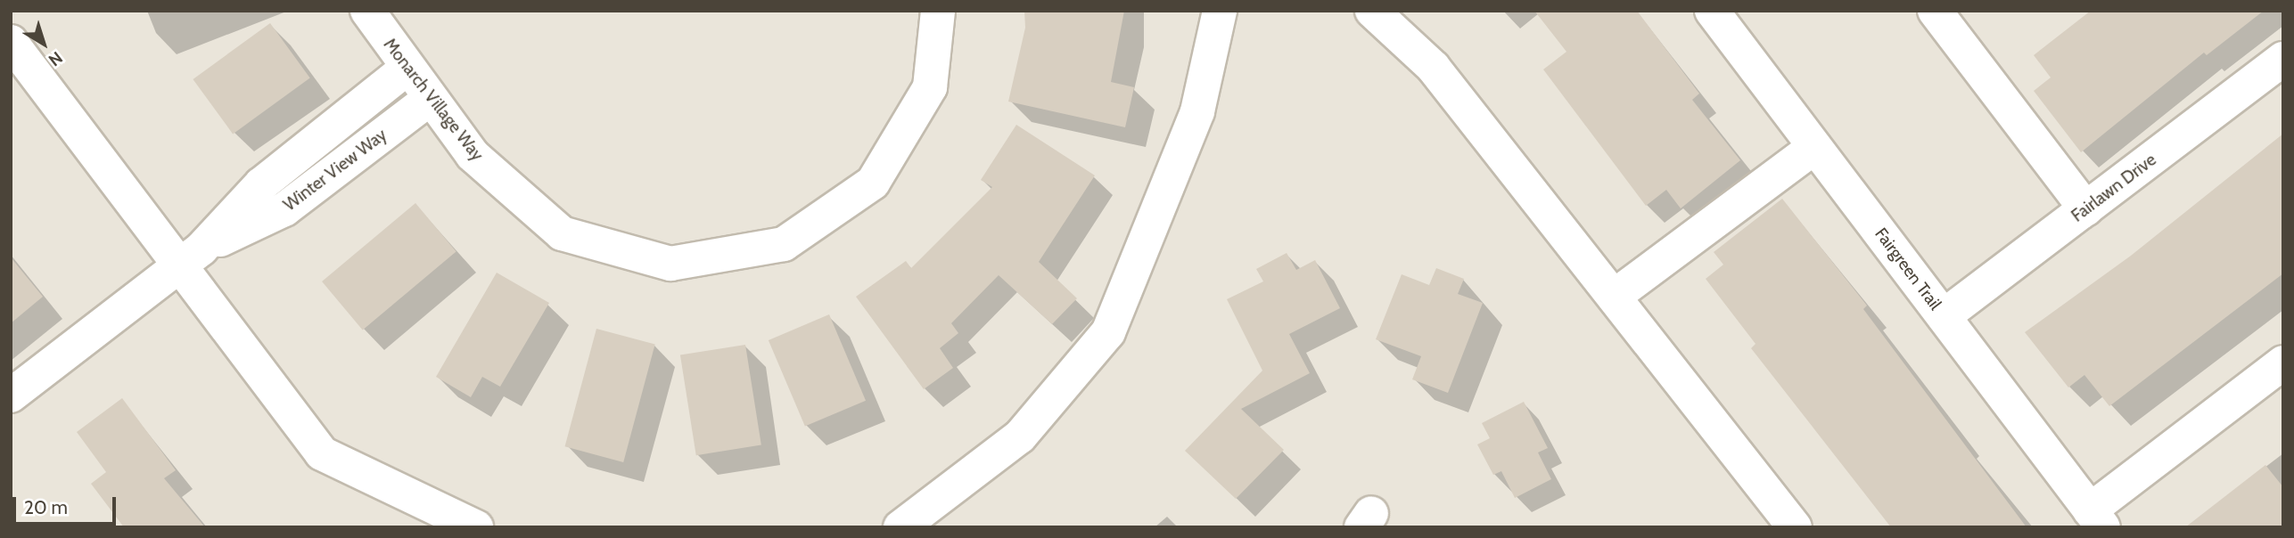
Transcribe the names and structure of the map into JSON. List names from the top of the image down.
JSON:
{
  "streets": {
    "street": [
      "Monarch Village Way",
      "Winter View Way",
      "Fairlawn Drive",
      "Fairgreen Trail"
    ]
  },
  "crossings": [
    ["Monarch Village Way", "Winter View Way"],
    ["Fairlawn Drive", "Fairgreen Trail"]
  ],
  "scale_bar": "20 m",
  "north": "bottom right"
}
